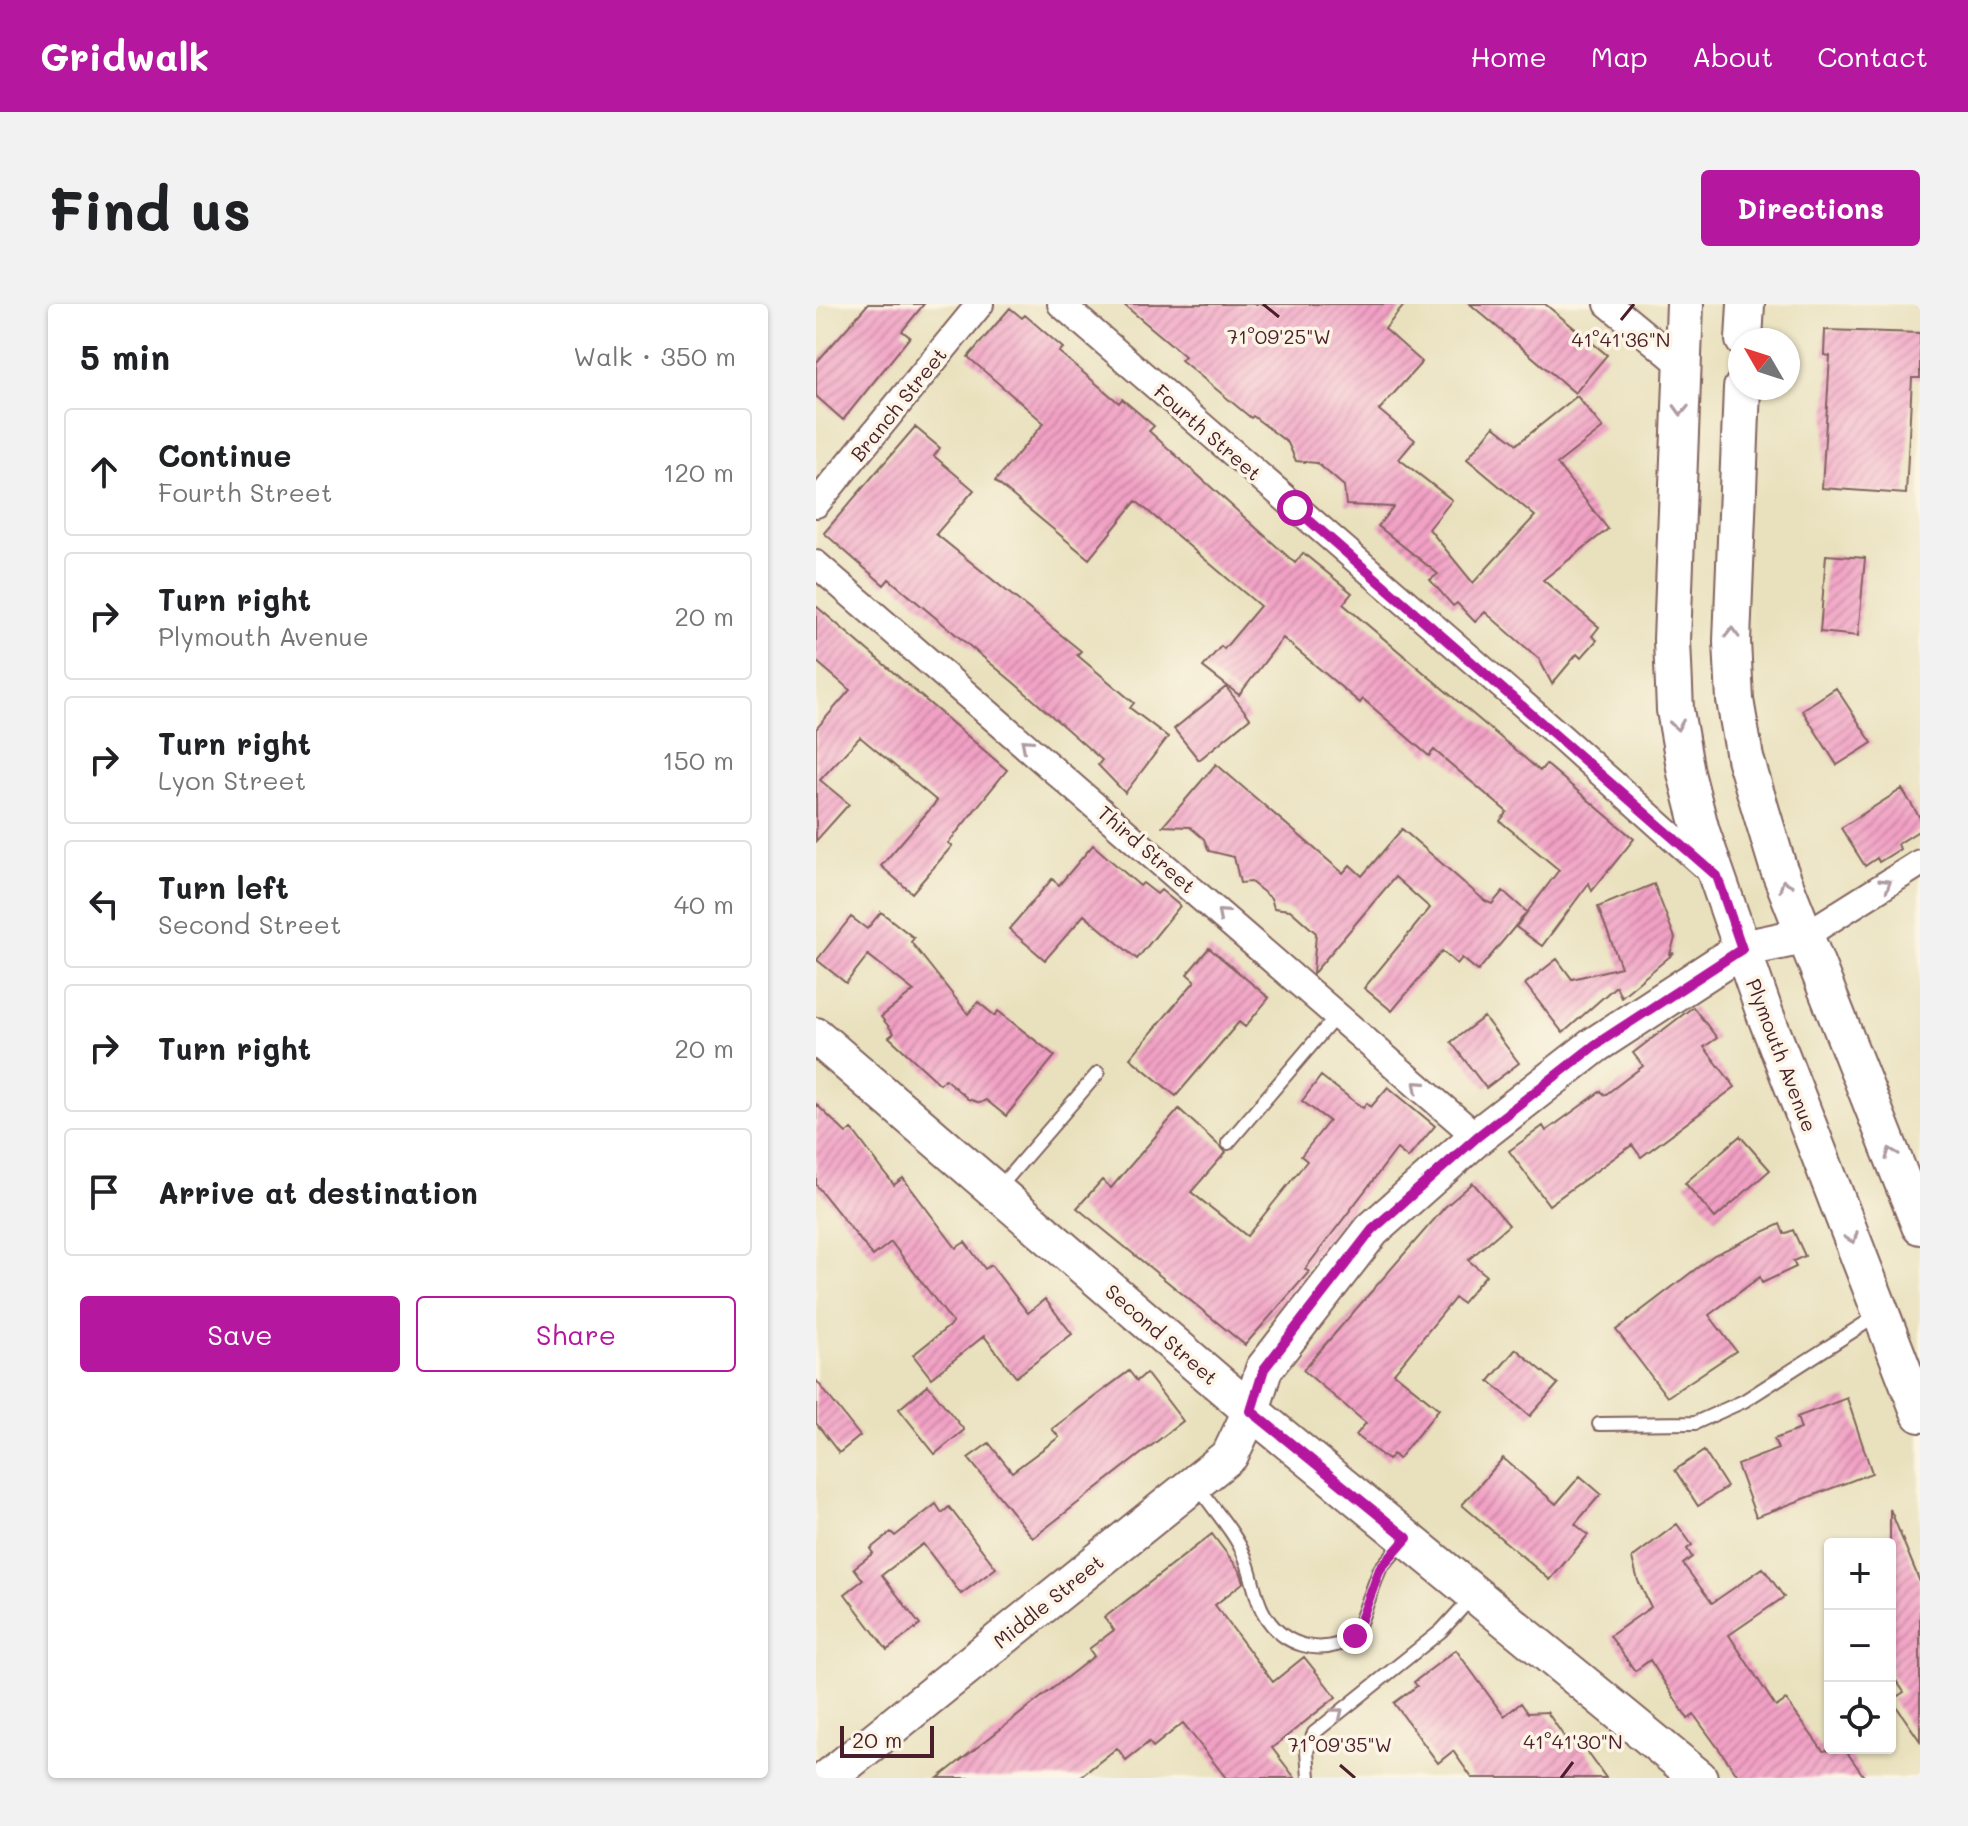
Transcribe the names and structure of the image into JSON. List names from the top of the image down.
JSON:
{
  "streets": {
    "street": [
      "Branch Street",
      "Fourth Street",
      "Third Street",
      "Plymouth Avenue",
      "Second Street",
      "Middle Street"
    ]
  },
  "crossings": [
    ["Fourth Street", "Plymouth Avenue"],
    ["Third Street", "Middle Street"],
    ["Plymouth Avenue", "Middle Street"],
    ["Second Street", "Middle Street"]
  ],
  "one_way": ["Third Street"],
  "scale_bar": "20 m",
  "north": "top left",
  "page": {
    "header": "Gridwalk",
    "nav": [
      "Home",
      "Map",
      "About",
      "Contact"
    ],
    "buttons": [
      "Directions",
      ["Save", "Share"]
    ],
    "title": "Find us",
    "heading": ["5 min", "Walk · 350 m"],
    "list": [
      ["Continue", "Fourth Street", "120 m"],
      ["Turn right", "Plymouth Avenue", "20 m"],
      ["Turn right", "Lyon Street", "150 m"],
      ["Turn left", "Second Street", "40 m"],
      ["Turn right", "20 m"],
      "Arrive at destination"
    ],
    "map_buttons": ["+", "−"],
    "scale": "20 m"
  },
  "coordinates": [
    "71°09'25\"W",
    "41°41'36\"N",
    "41°41'30\"N",
    "71°09'35\"W"
  ]
}
